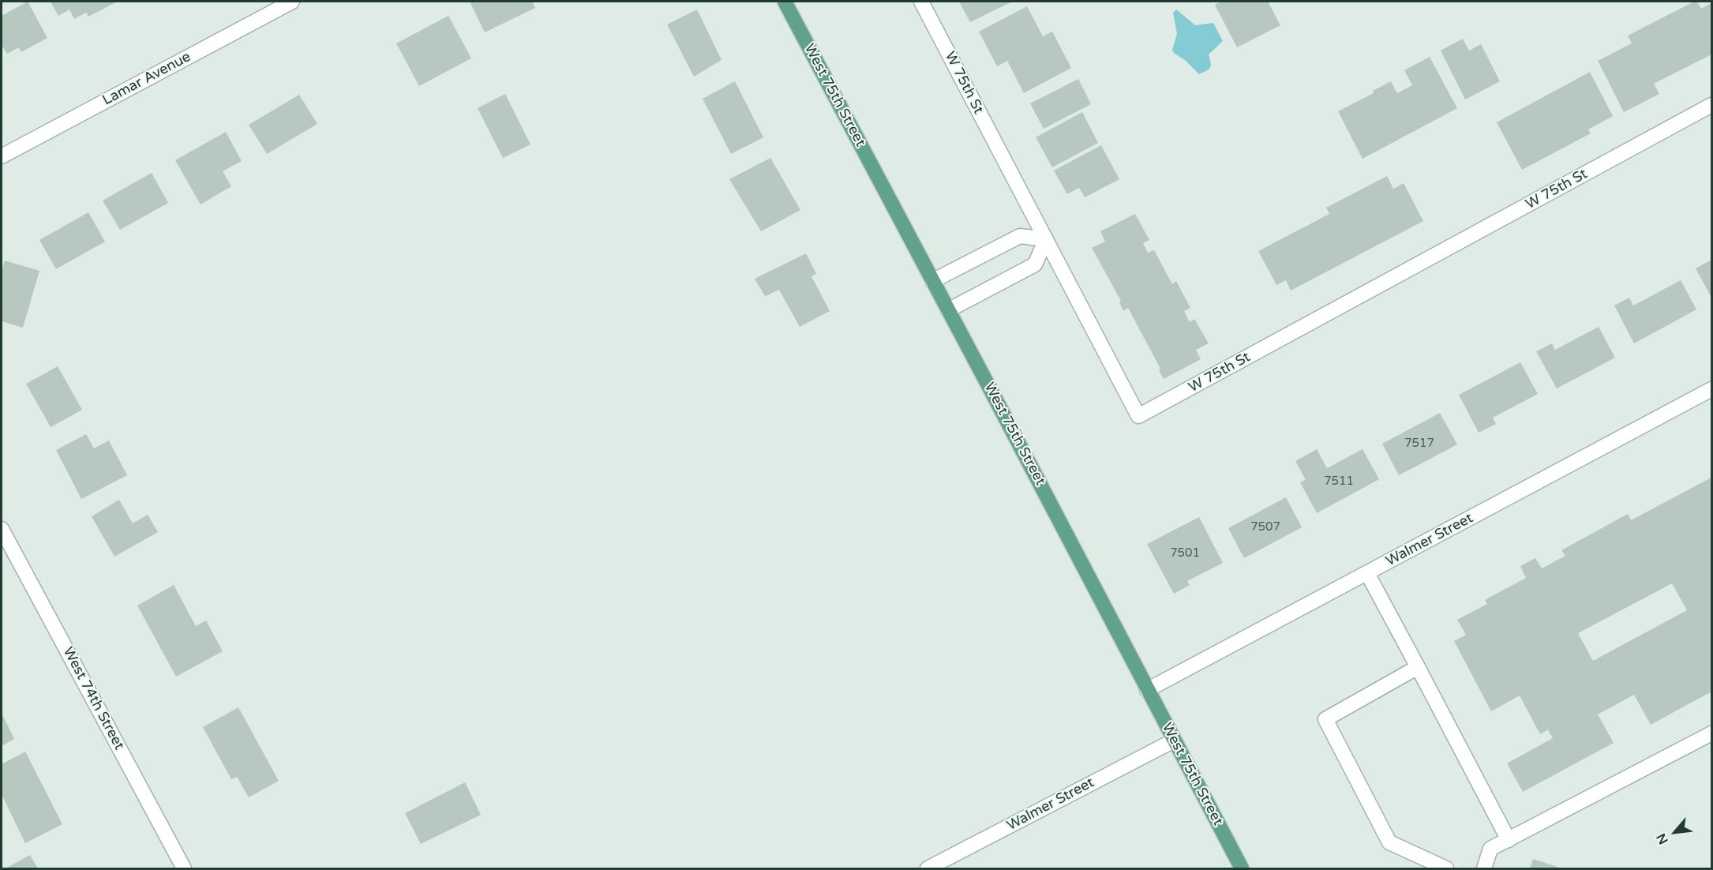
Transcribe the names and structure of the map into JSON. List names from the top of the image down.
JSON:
{
  "streets": {
    "main road": ["West 75th Street"],
    "street": [
      "Lamar Avenue",
      "W 75th St",
      "Walmer Street",
      "West 74th Street"
    ]
  },
  "crossings": [
    ["West 75th Street", "Walmer Street"]
  ],
  "house_numbers": [
    "7517",
    "7511",
    "7507",
    "7501"
  ],
  "north": "bottom left"
}
